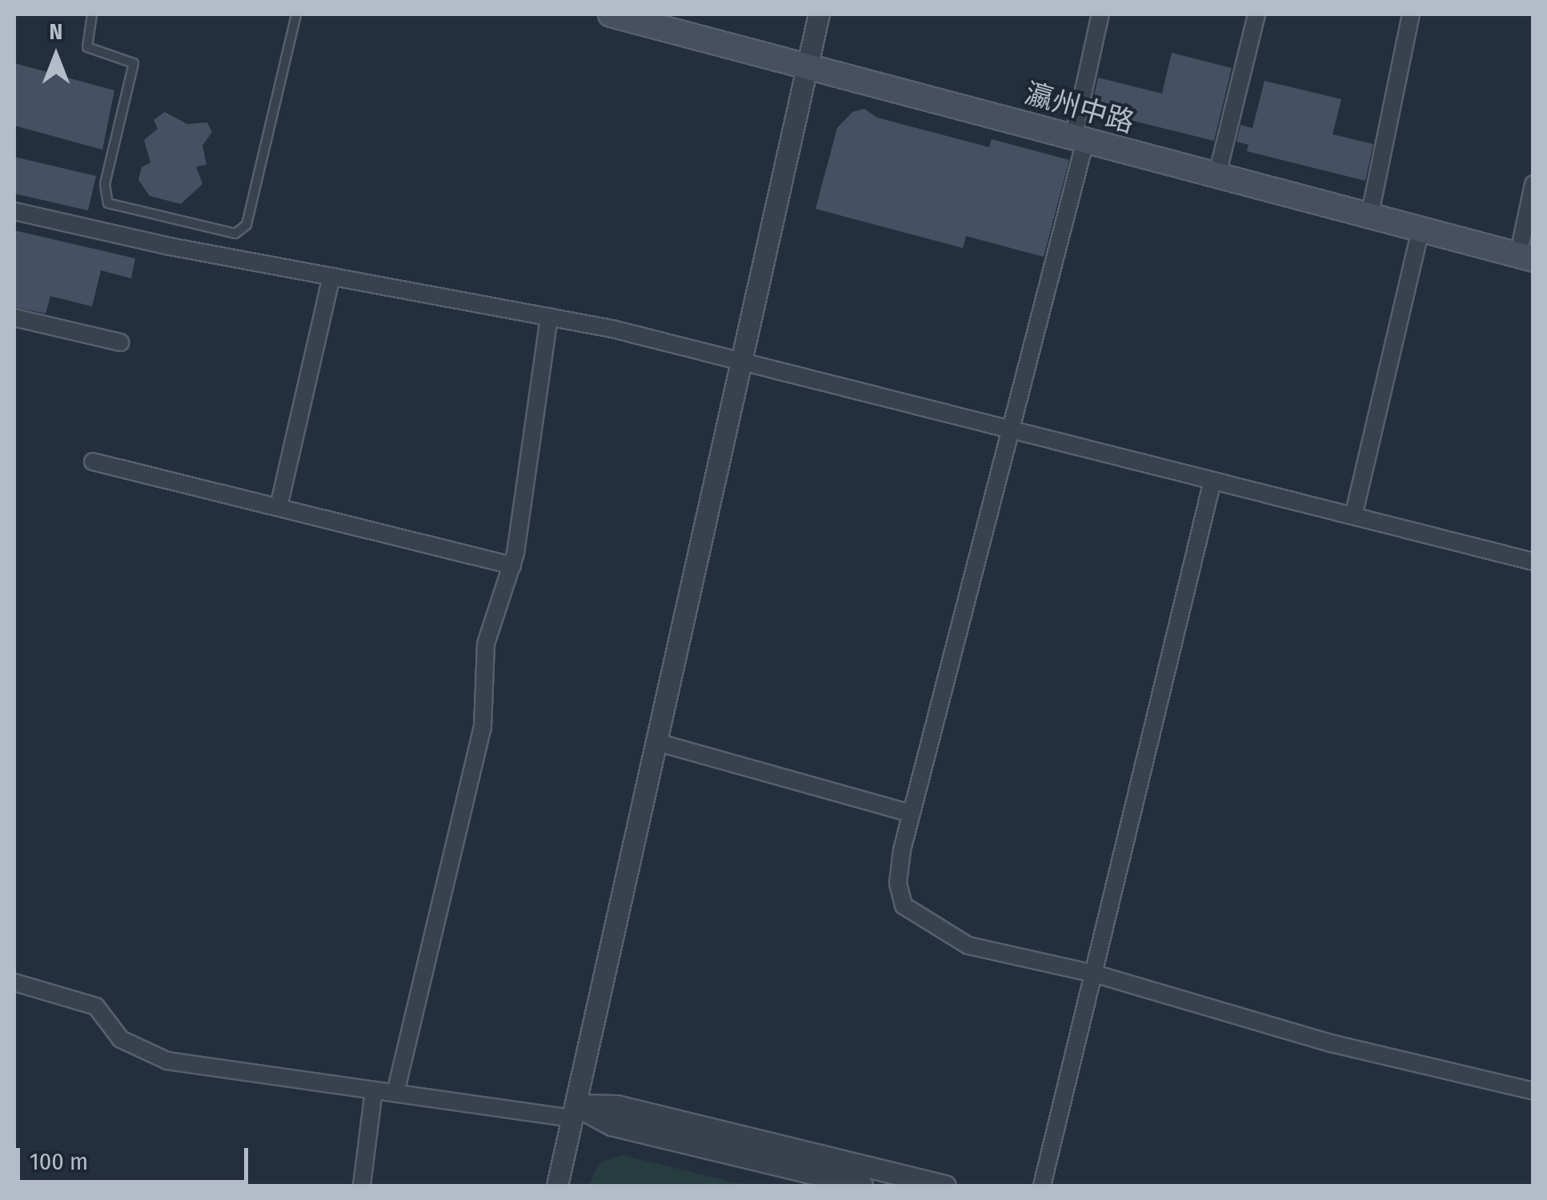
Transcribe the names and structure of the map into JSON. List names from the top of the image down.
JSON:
{
  "streets": {
    "main road": ["瀛州中路"]
  },
  "scale_bar": "100 m",
  "north": "top"
}
